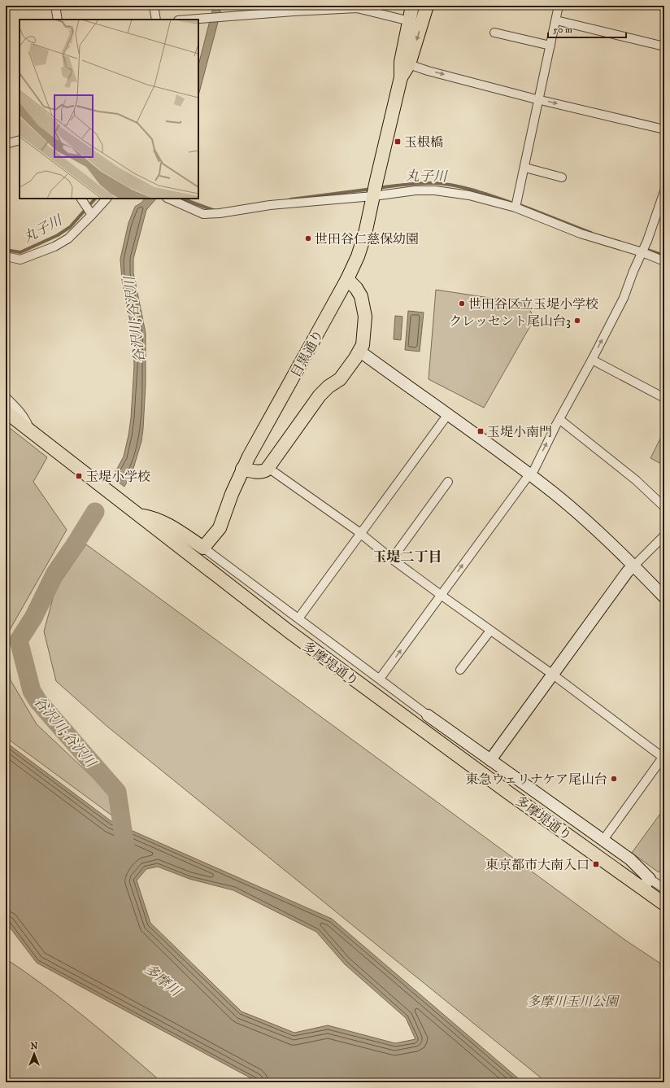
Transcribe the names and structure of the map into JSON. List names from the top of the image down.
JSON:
{
  "streets": {
    "main road": ["目黒通り", "多摩堤通り"]
  },
  "districts": ["玉堤二丁目"],
  "water": ["丸子川", "谷沢川;谷沢川", "多摩川"],
  "parks": ["多摩川玉川公園"],
  "places": {
    "transit": [
      "玉根橋",
      "玉堤小南門",
      "玉堤小学校",
      "東京都市大南入口"
    ],
    "other": [
      "世田谷仁慈保幼園",
      "世田谷区立玉堤小学校",
      "クレッセント尾山台3",
      "東急ウェリナケア尾山台"
    ]
  },
  "scale_bar": "50 m",
  "north": "top"
}
